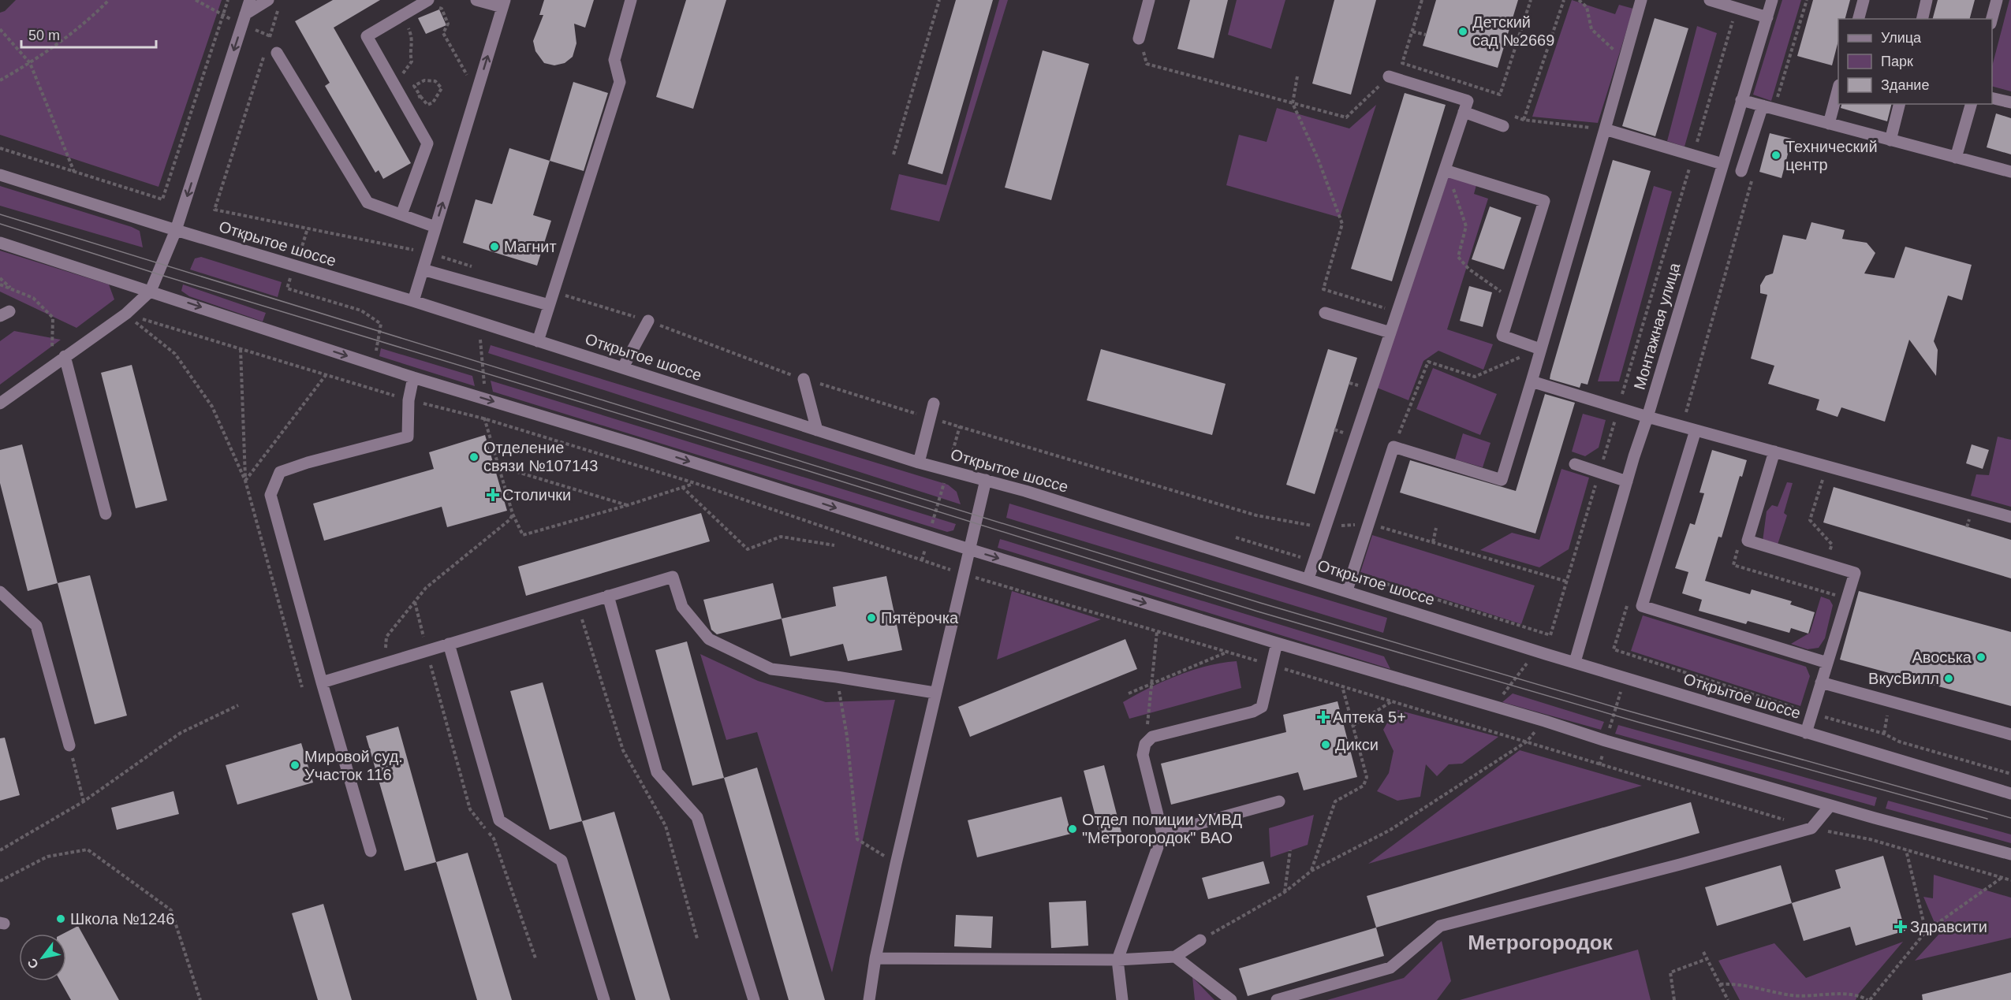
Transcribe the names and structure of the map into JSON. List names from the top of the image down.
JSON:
{
  "streets": {
    "street": ["Открытое шоссе", "Монтажная улица"]
  },
  "crossings": [
    ["Открытое шоссе", "Монтажная улица"]
  ],
  "districts": ["Метрогородок"],
  "places": {
    "other": [
      "Детский сад №2669",
      "Технический центр",
      "Магнит",
      "Отделение связи №107143",
      "Пятёрочка",
      "Авоська",
      "ВкусВилл",
      "Дикси",
      "Мировой суд. Участок 116",
      "Отдел полиции УМВД \"Метрогородок\" ВАО",
      "Школа №1246"
    ],
    "health": ["Столички", "Аптека 5+", "Здравсити"]
  },
  "legend": ["Улица", "Парк", "Здание"],
  "scale_bar": "50 m",
  "north": "bottom left"
}
